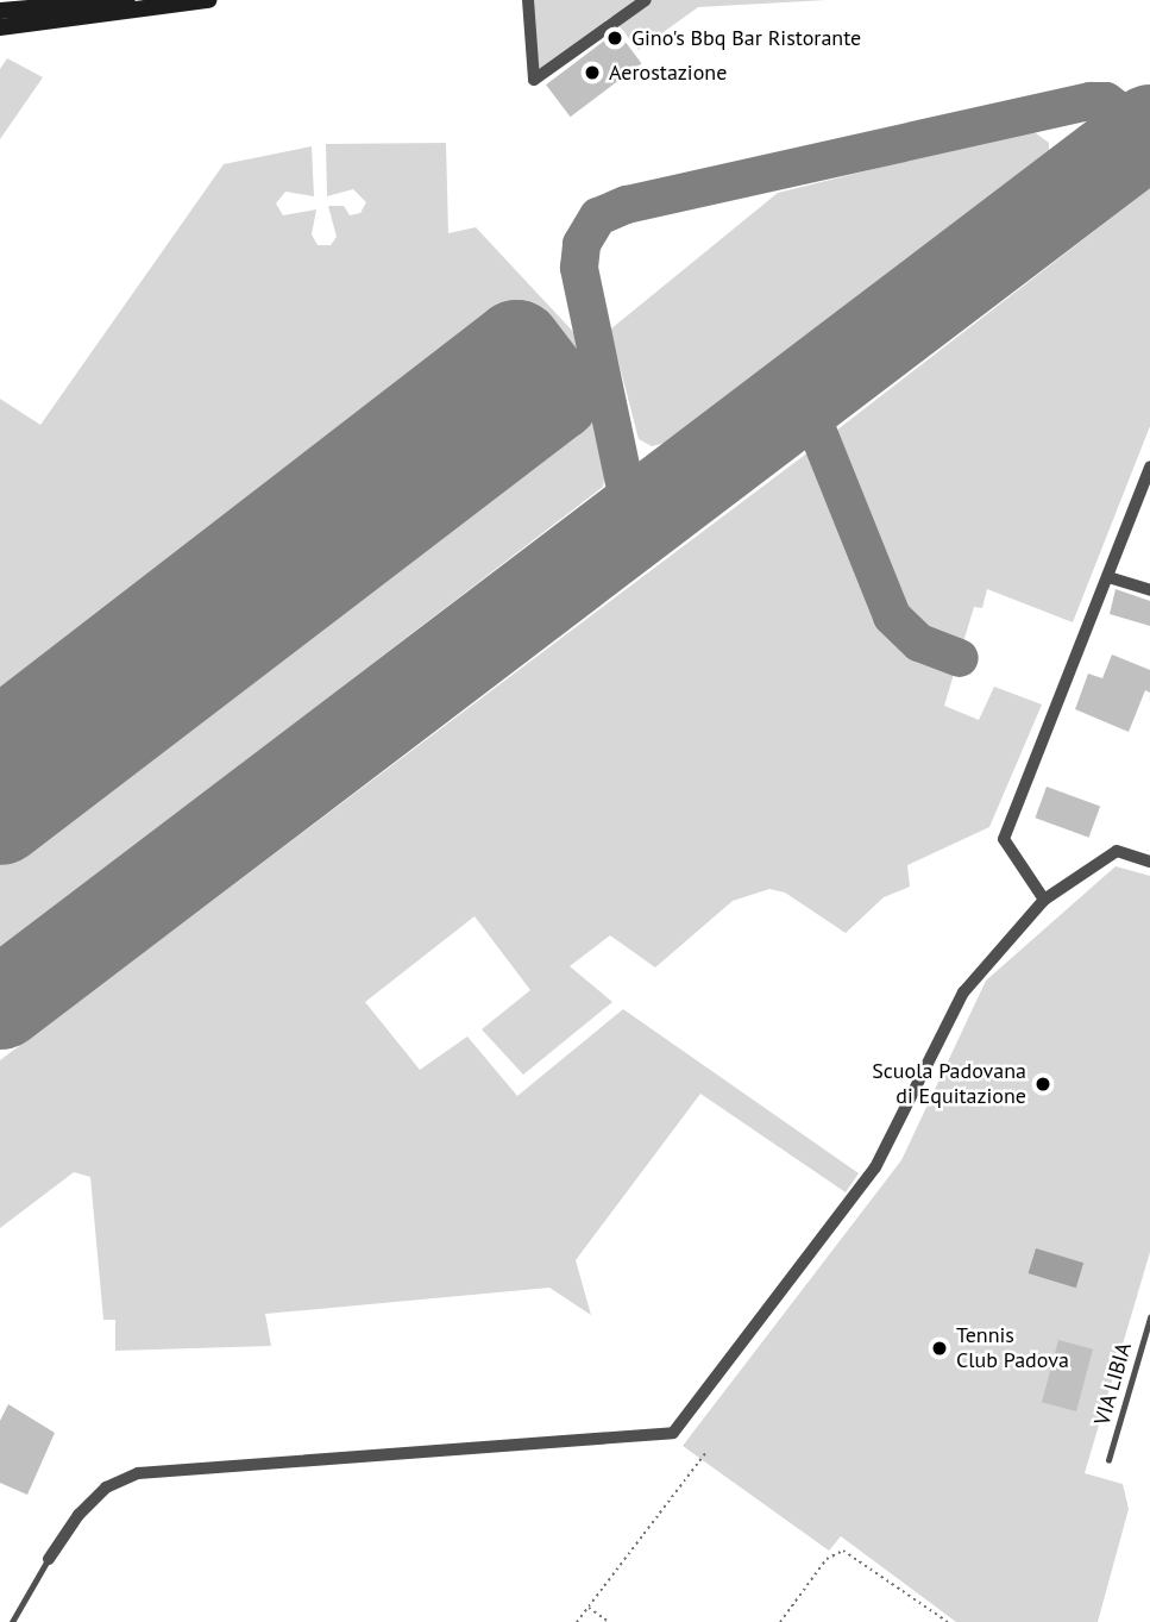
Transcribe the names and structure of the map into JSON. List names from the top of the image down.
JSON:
{
  "streets": {
    "lane": ["VIA LIBIA"]
  },
  "places": [
    "Gino's Bbq Bar Ristorante",
    "Aerostazione",
    "Scuola Padovana di Equitazione",
    "Tennis Club Padova"
  ]
}
